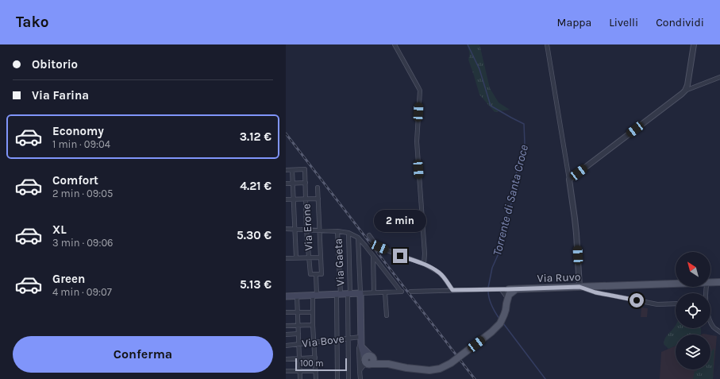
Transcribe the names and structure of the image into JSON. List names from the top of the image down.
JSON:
{
  "streets": {
    "main road": ["Via Ruvo"],
    "street": ["Via Erone", "Via Gaeta", "Via Bove"]
  },
  "crossings": [
    ["Via Gaeta", "Via Bove"]
  ],
  "water": ["Torrente di Santa Croce"],
  "scale_bar": "100 m",
  "north": "top left",
  "page": {
    "header": "Tako",
    "nav": ["Mappa", "Livelli", "Condividi"],
    "banner": ["Obitorio", "Via Farina"],
    "list": [
      {
        "name": "Economy",
        "note": "1 min · 09:04",
        "value": "3.12 €"
      },
      {
        "name": "Comfort",
        "note": "2 min · 09:05",
        "value": "4.21 €"
      },
      {
        "name": "XL",
        "note": "3 min · 09:06",
        "value": "5.30 €"
      },
      {
        "name": "Green",
        "note": "4 min · 09:07",
        "value": "5.13 €"
      }
    ],
    "bubble": "2 min",
    "buttons": "Conferma",
    "scale": "100 m"
  }
}
